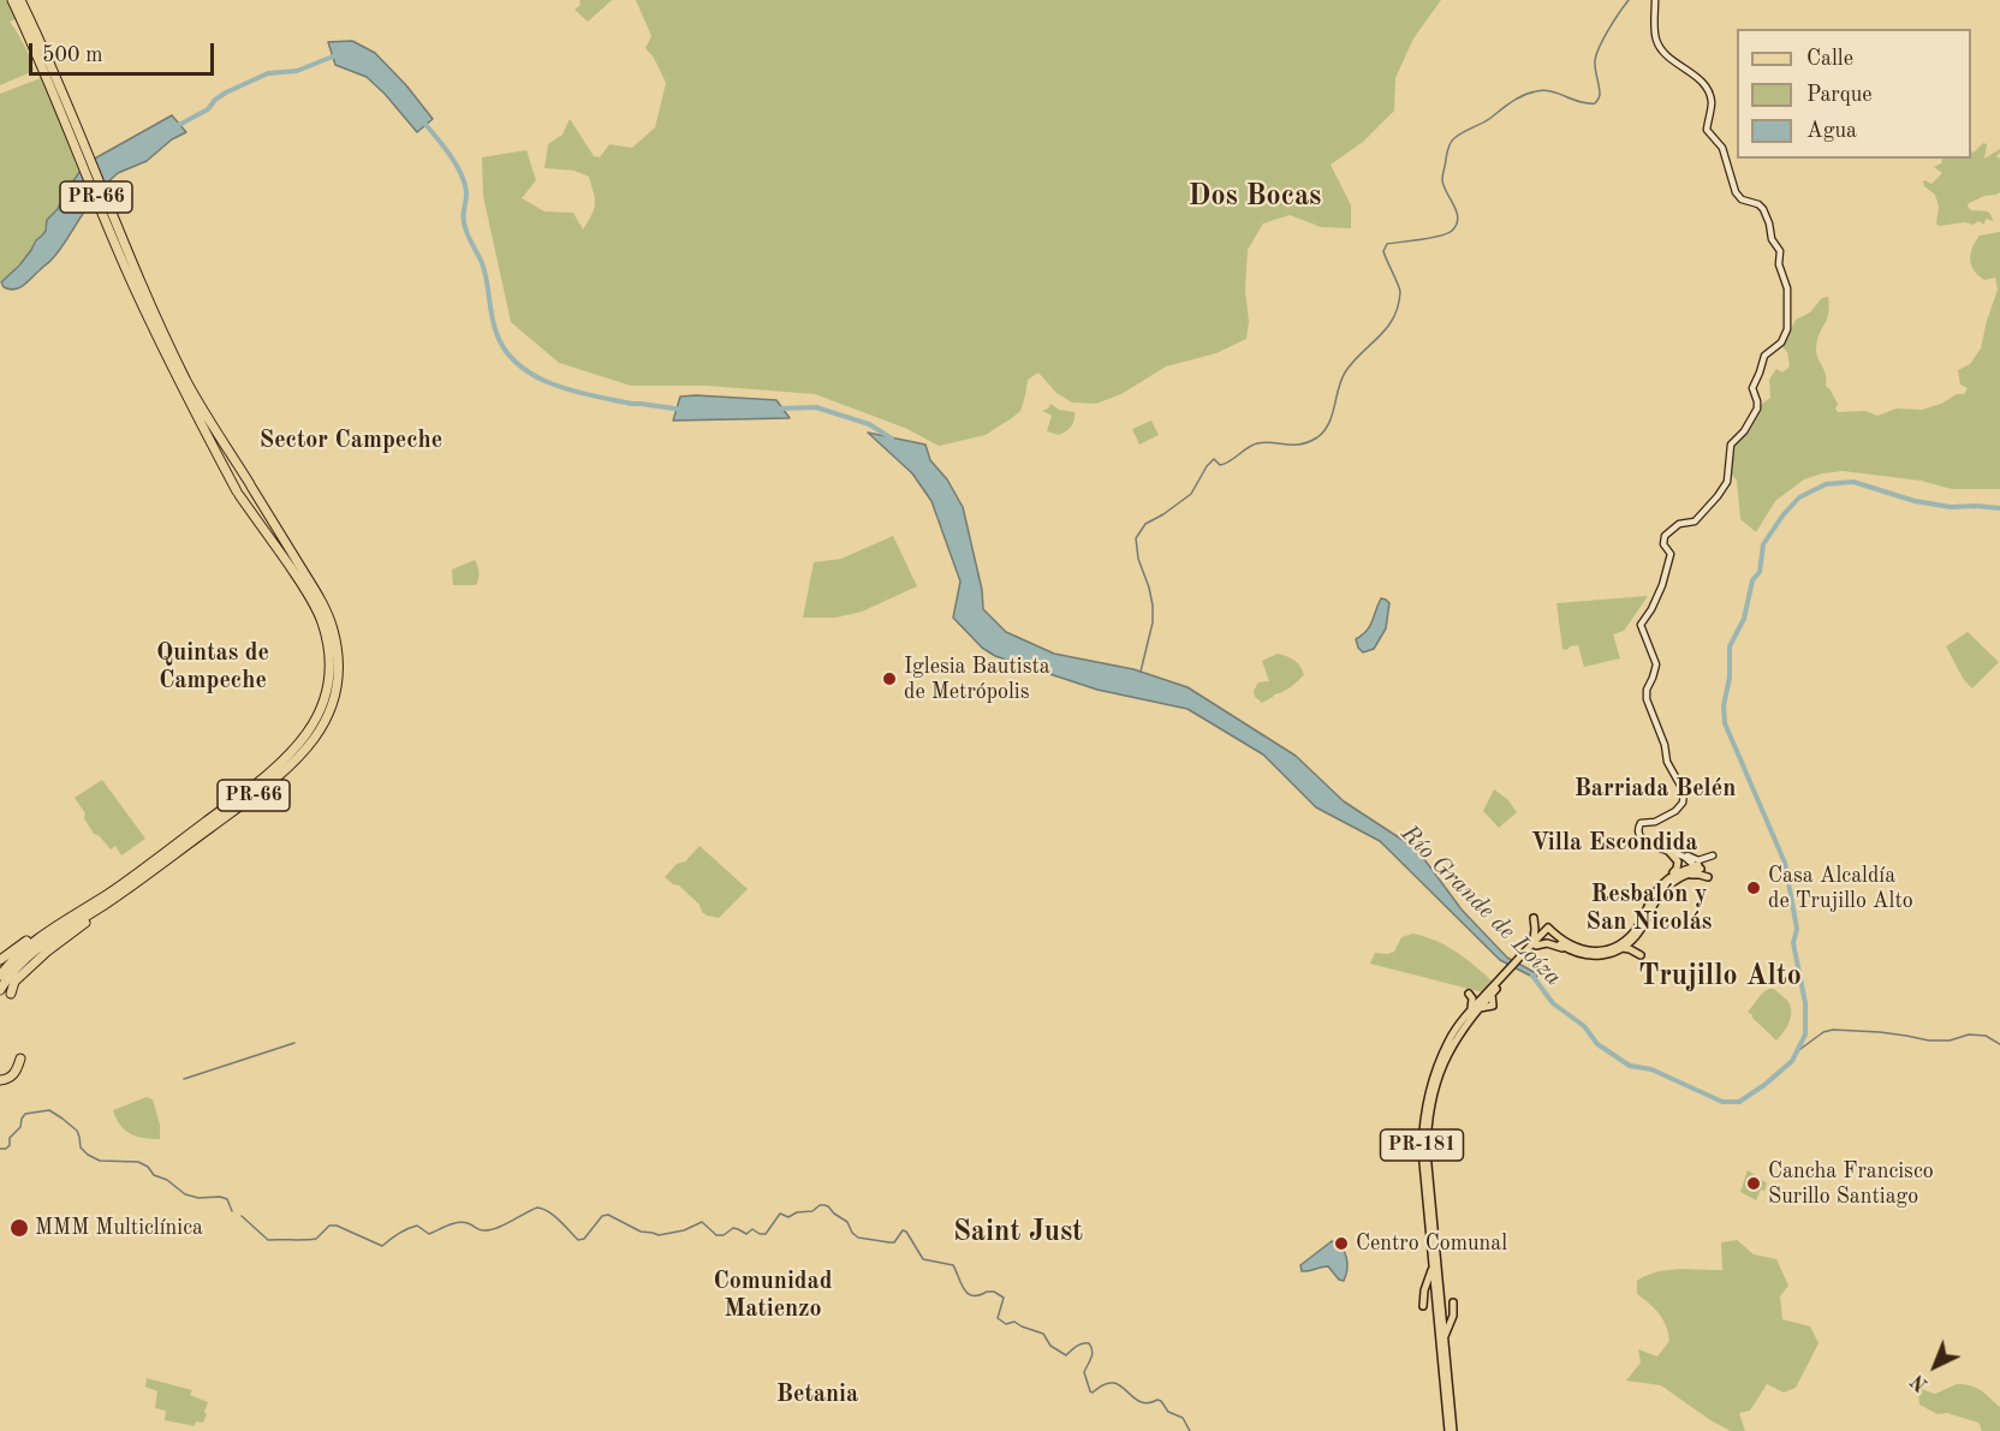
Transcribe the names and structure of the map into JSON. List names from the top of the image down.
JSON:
{
  "streets": {
    "highway": ["PR-66"],
    "main road": ["PR-181"]
  },
  "districts": [
    "Dos Bocas",
    "Sector Campeche",
    "Quintas de Campeche",
    "Barriada Belén",
    "Villa Escondida",
    "Resbalón y San Nicolás",
    "Trujillo Alto",
    "Saint Just",
    "Comunidad Matienzo",
    "Betania"
  ],
  "water": ["Río Grande de Loíza"],
  "places": [
    "Iglesia Bautista de Metrópolis",
    "Casa Alcaldía de Trujillo Alto",
    "Cancha Francisco Surillo Santiago",
    "MMM Multiclínica",
    "Centro Comunal"
  ],
  "legend": ["Calle", "Parque", "Agua"],
  "scale_bar": "500 m",
  "north": "bottom left"
}
